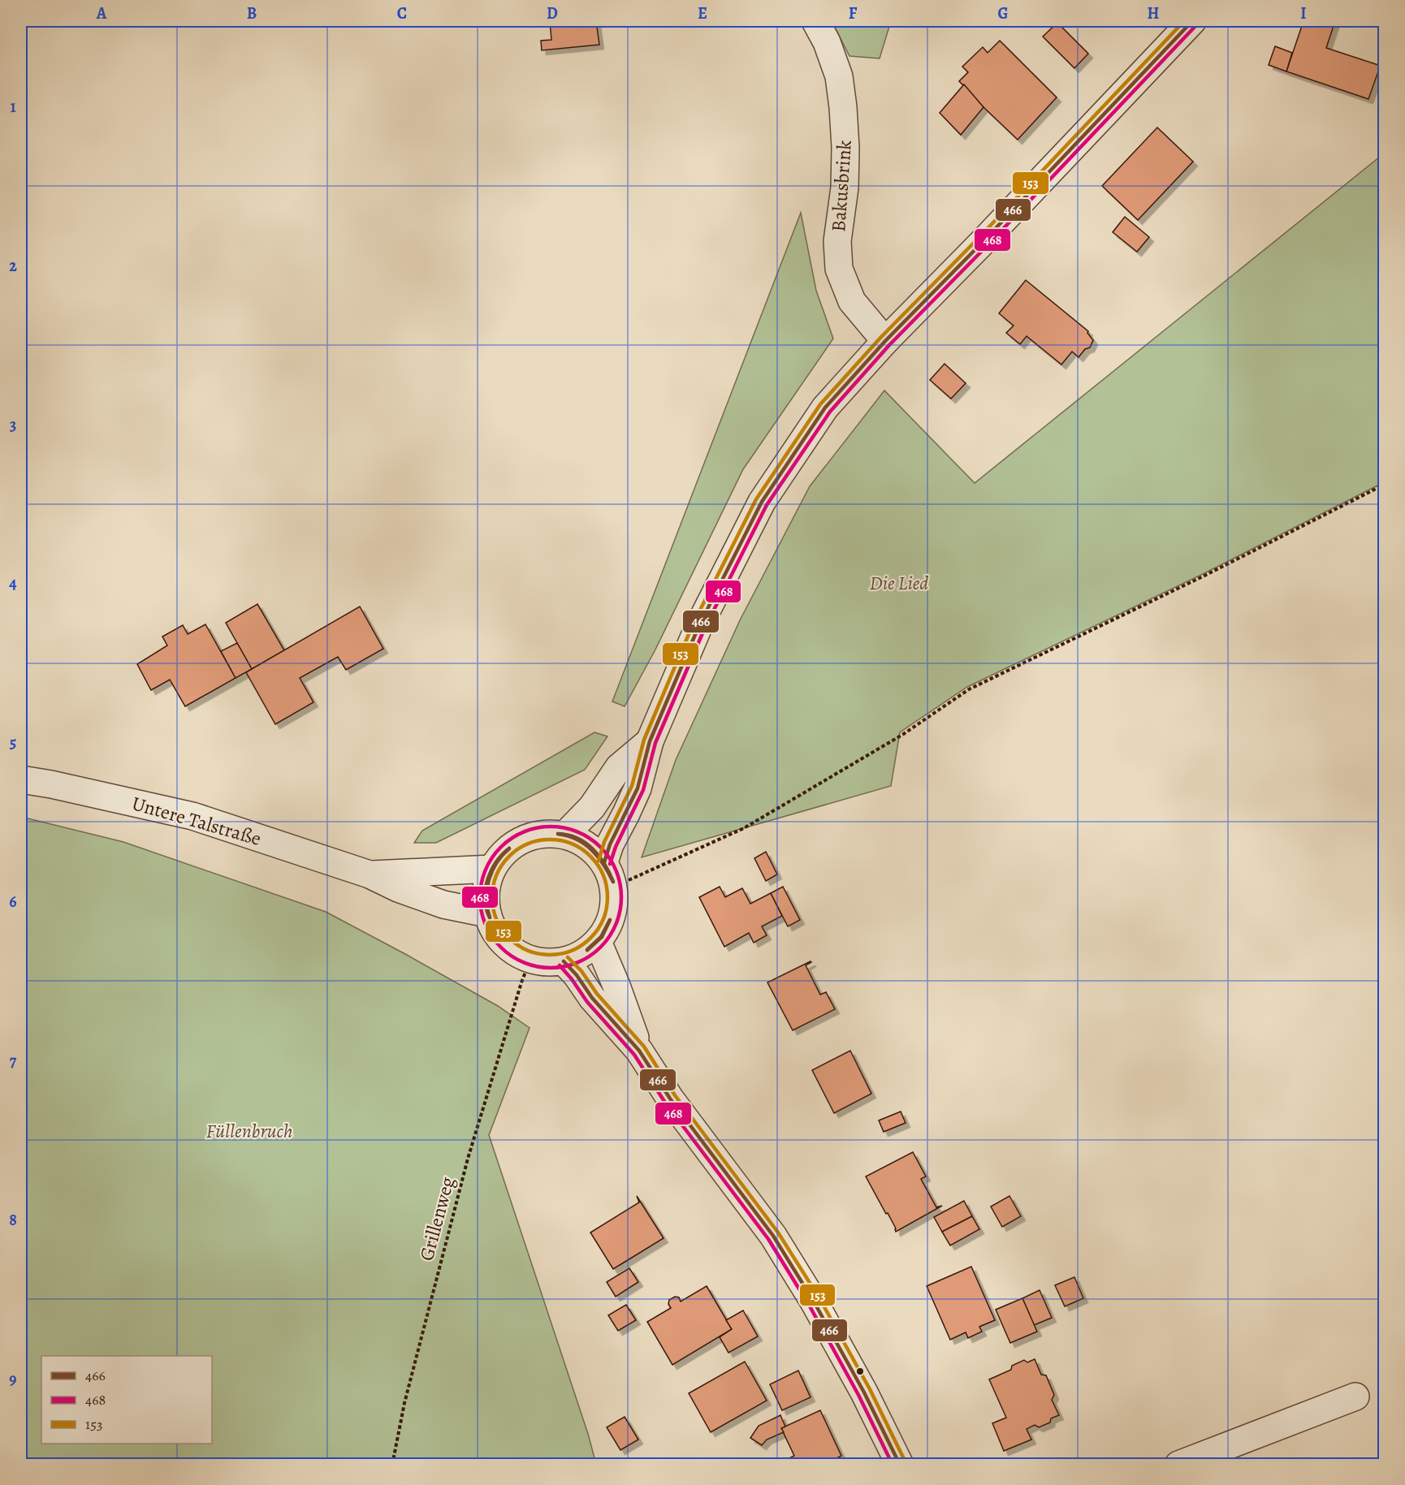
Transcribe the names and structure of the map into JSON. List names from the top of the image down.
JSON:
{
  "streets": {
    "street": ["Bakusbrink", "Untere Talstraße"],
    "path": ["Grillenweg"]
  },
  "crossings": [
    ["Untere Talstraße", "Grillenweg"]
  ],
  "parks": ["Die Lied", "Füllenbruch"],
  "lines": ["transit line 466", "transit line 153", "transit line 468"],
  "legend": ["466", "468", "153"],
  "grid": {
    "columns": [
      "A",
      "B",
      "C",
      "D",
      "E",
      "F",
      "G",
      "H",
      "I"
    ],
    "rows": [
      "1",
      "2",
      "3",
      "4",
      "5",
      "6",
      "7",
      "8",
      "9"
    ]
  }
}
